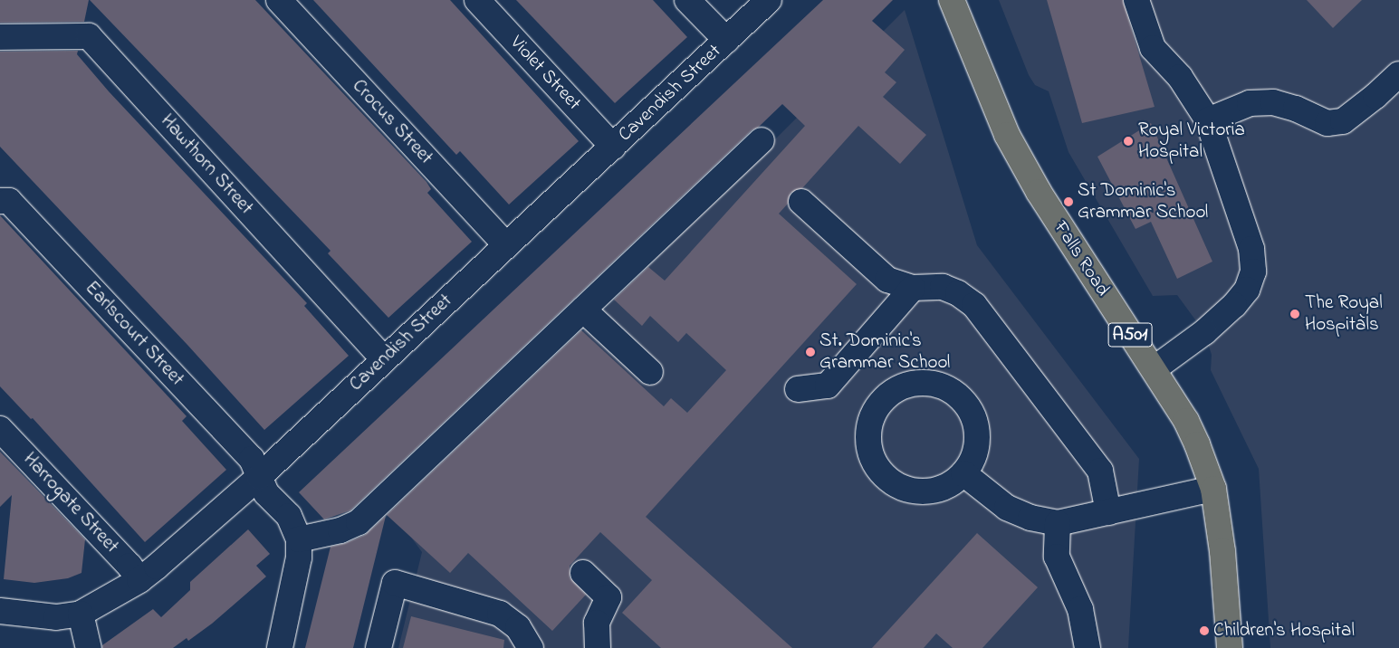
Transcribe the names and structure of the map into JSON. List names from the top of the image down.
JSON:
{
  "streets": {
    "main road": ["Falls Road", "A501"],
    "street": [
      "Violet Street",
      "Cavendish Street",
      "Crocus Street",
      "Hawthorn Street",
      "Earlscourt Street",
      "Harrogate Street"
    ]
  },
  "crossings": [
    ["Violet Street", "Cavendish Street"],
    ["Cavendish Street", "Crocus Street"],
    ["Cavendish Street", "Hawthorn Street"],
    ["Cavendish Street", "Earlscourt Street"],
    ["Cavendish Street", "Harrogate Street"]
  ],
  "places": [
    "Royal Victoria Hospital",
    "St Dominic's Grammar School",
    "The Royal Hospitals",
    "St. Dominic's Grammar School",
    "Children's Hospital"
  ]
}
